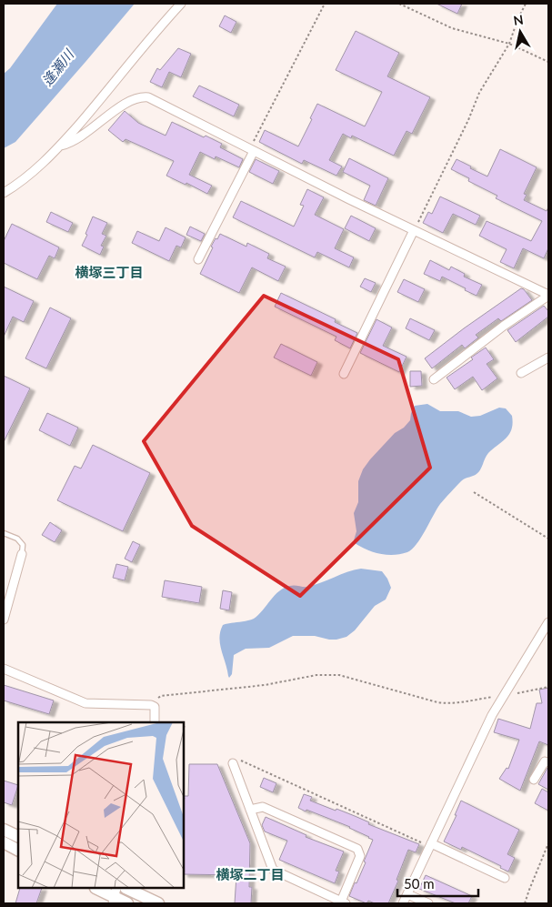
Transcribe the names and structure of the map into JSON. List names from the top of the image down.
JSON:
{
  "districts": ["横塚三丁目", "横塚二丁目"],
  "water": ["逢瀬川"],
  "scale_bar": "50 m",
  "north": "top"
}
